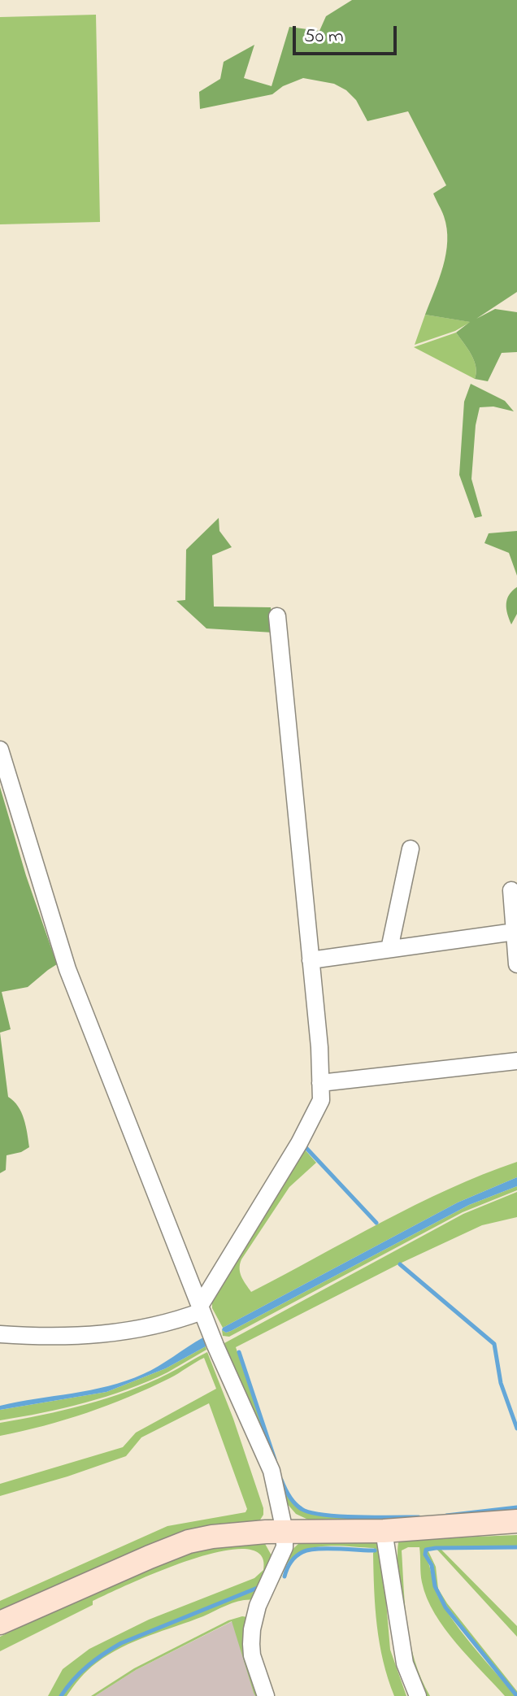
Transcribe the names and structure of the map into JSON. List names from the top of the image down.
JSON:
{
  "scale_bar": "50 m"
}
